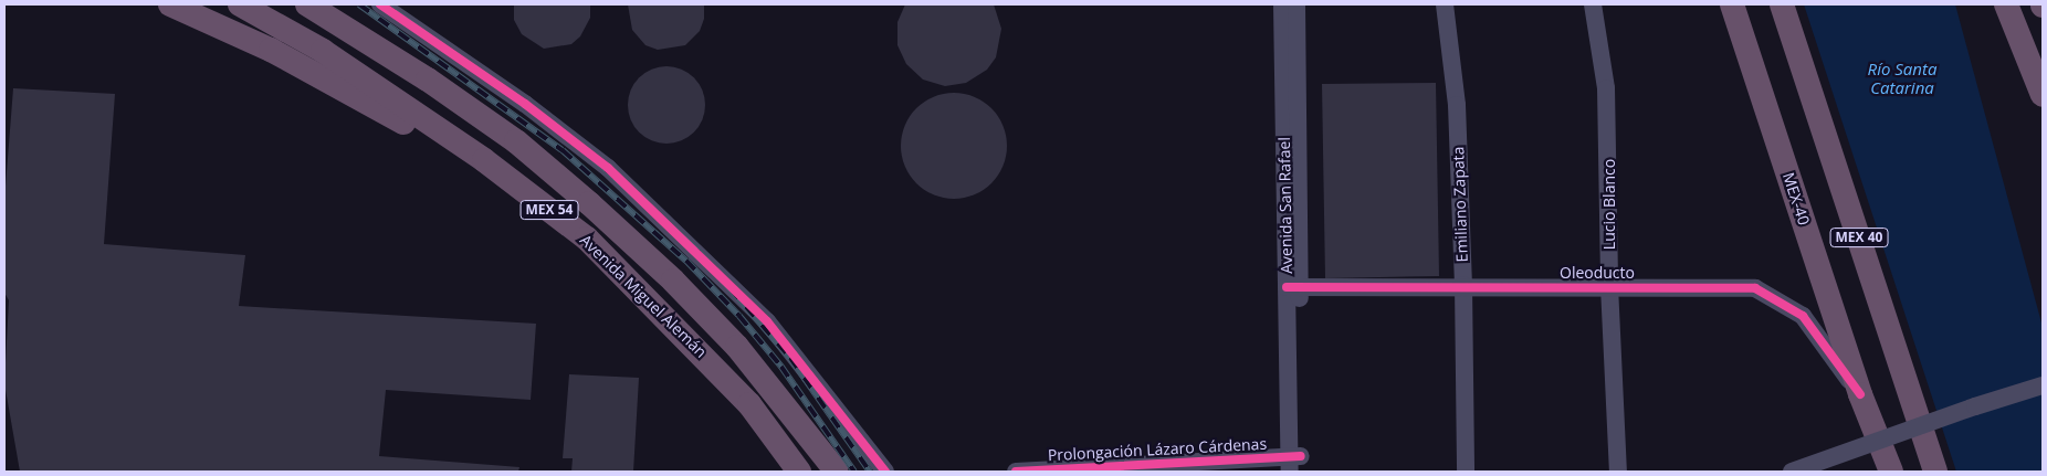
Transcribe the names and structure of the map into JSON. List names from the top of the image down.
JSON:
{
  "streets": {
    "highway": [
      "MEX-40",
      "MEX 54",
      "MEX 40",
      "Avenida Miguel Alemán"
    ],
    "street": [
      "Emiliano Zapata",
      "Lucio Blanco",
      "Avenida San Rafael",
      "Oleoducto",
      "Prolongación Lázaro Cárdenas"
    ]
  },
  "crossings": [
    ["MEX-40", "MEX 40"],
    ["MEX-40", "Oleoducto"],
    ["Emiliano Zapata", "Oleoducto"],
    ["Lucio Blanco", "Oleoducto"],
    ["Avenida San Rafael", "Oleoducto"],
    ["Avenida San Rafael", "Prolongación Lázaro Cárdenas"],
    ["MEX 40", "Oleoducto"]
  ],
  "water": ["Río Santa Catarina"]
}
